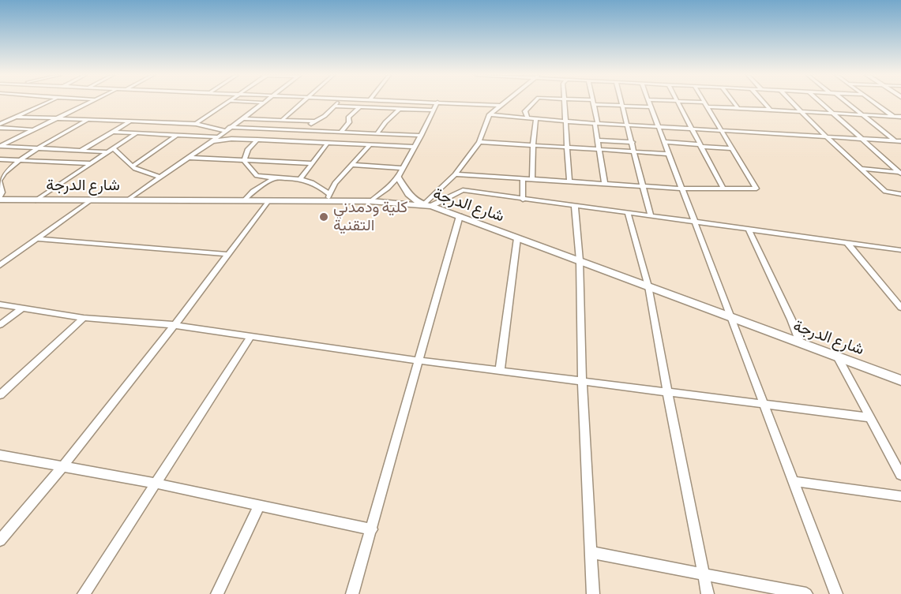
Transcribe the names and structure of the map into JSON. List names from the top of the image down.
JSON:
{
  "streets": {
    "street": ["شارع الدرجة"]
  },
  "places": ["كلية ودمدني التقنية"]
}
